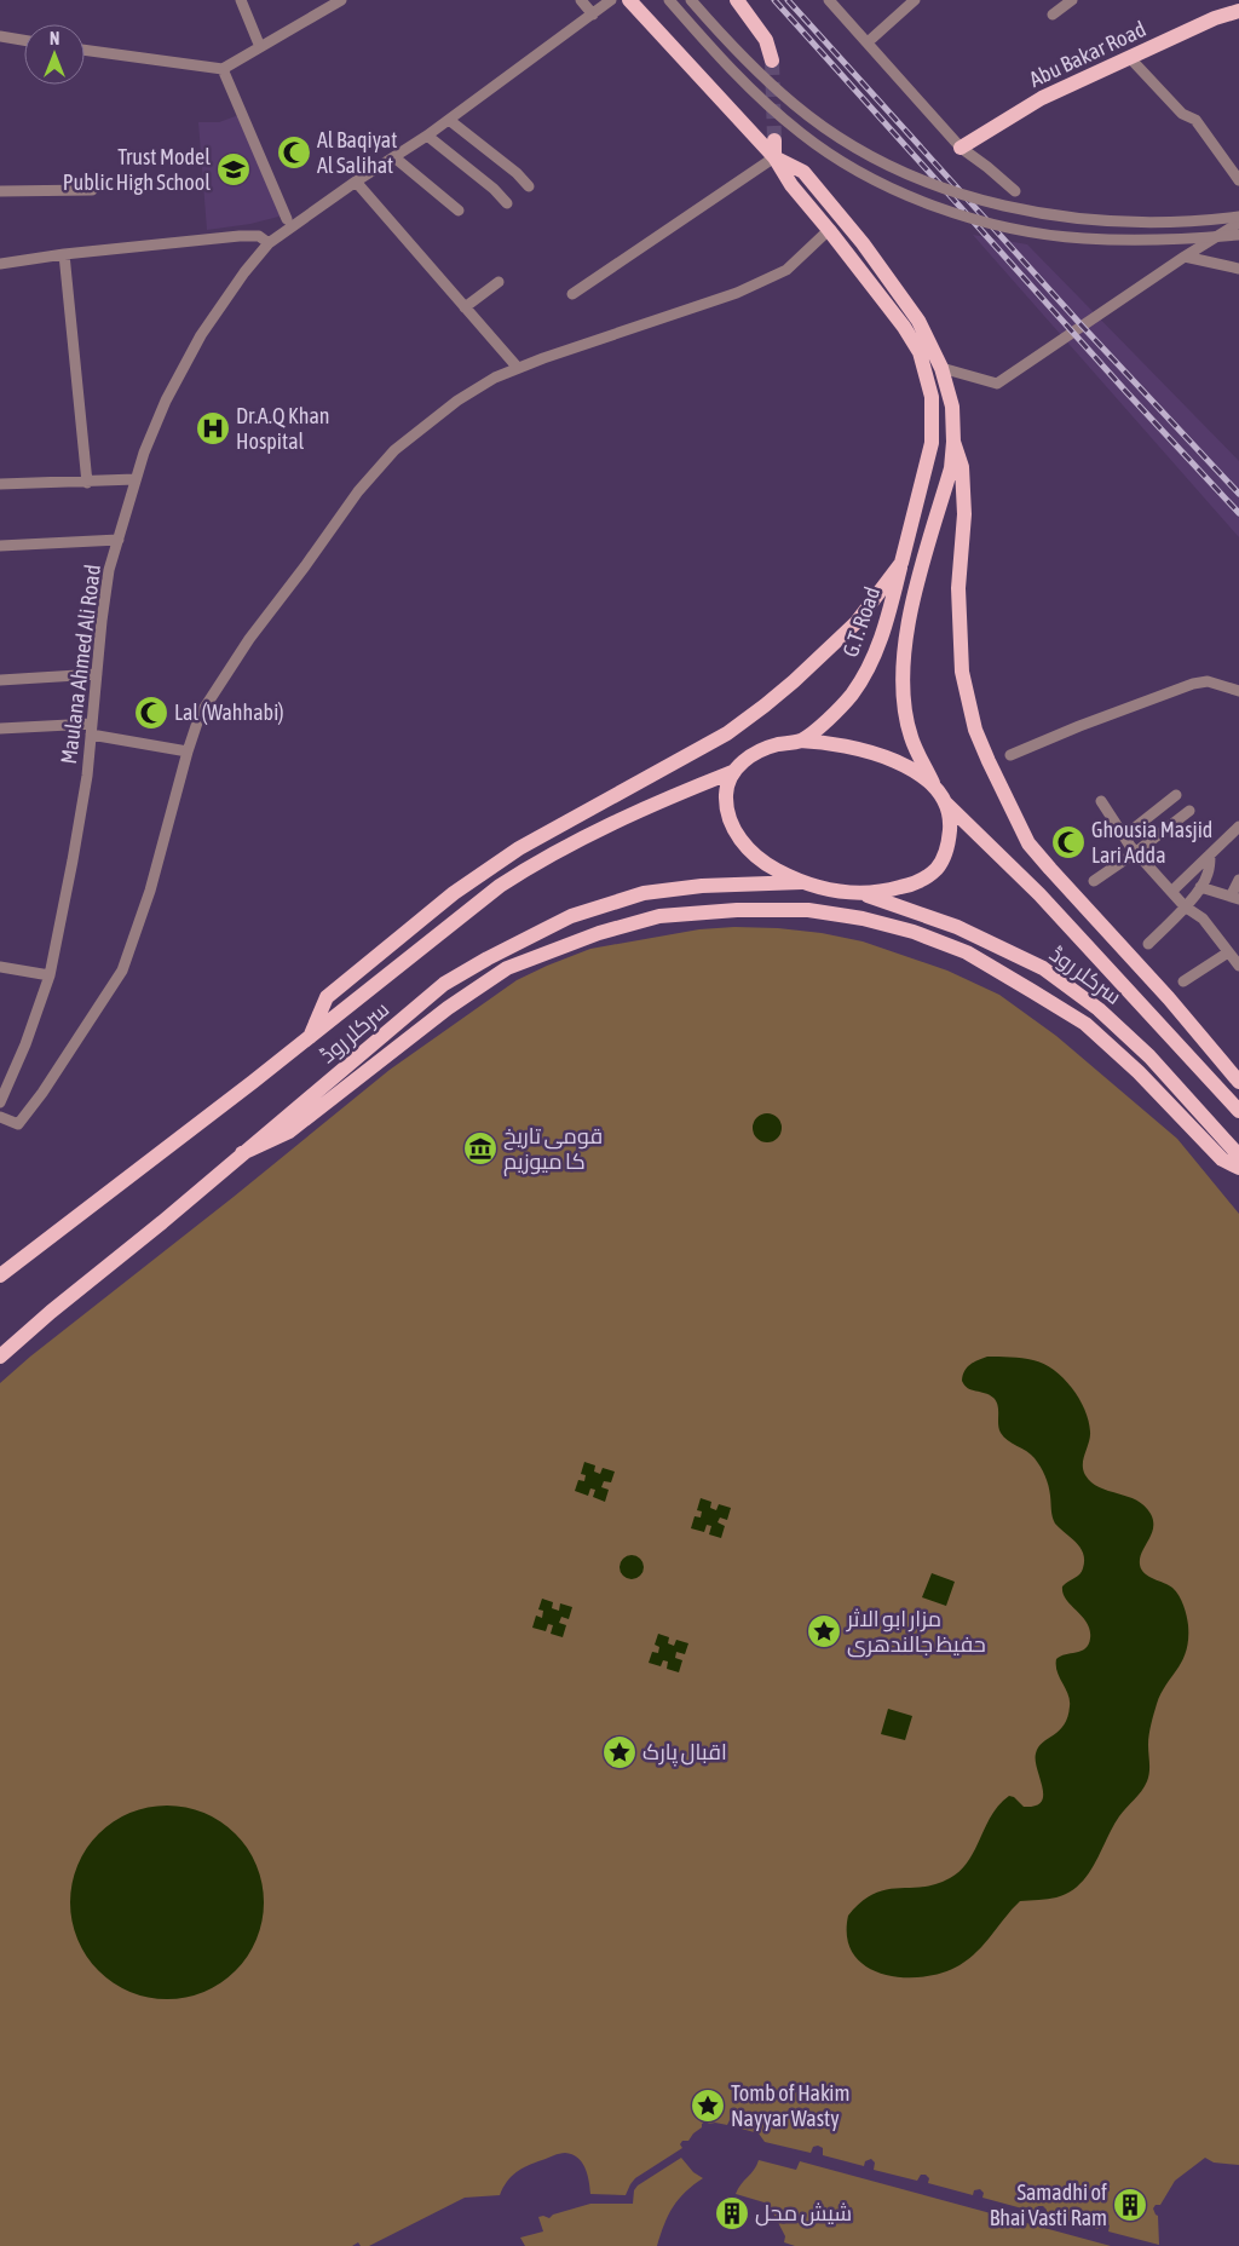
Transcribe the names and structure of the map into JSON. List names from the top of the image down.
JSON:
{
  "streets": {
    "main road": ["Abu Bakar Road", "G.T. Road", "سرکلر روڈ"],
    "street": ["Maulana Ahmed Ali Road"]
  },
  "crossings": [
    ["G.T. Road", "سرکلر روڈ"]
  ],
  "places": {
    "mosque": ["Al Baqiyat Al Salihat", "Lal (Wahhabi)", "Ghousia Masjid Lari Adda"],
    "school or university": ["Trust Model Public High School"],
    "hospital": ["Dr.A.Q Khan Hospital"],
    "museum": ["قومی تاریخ کا میوزیم"],
    "place": ["مزار ابو الاثر حفیظ جالندھری", "اقبال پارک", "Tomb of Hakim Nayyar Wasty"],
    "building": ["Samadhi of Bhai Vasti Ram", "شیش محل"]
  },
  "north": "top"
}
